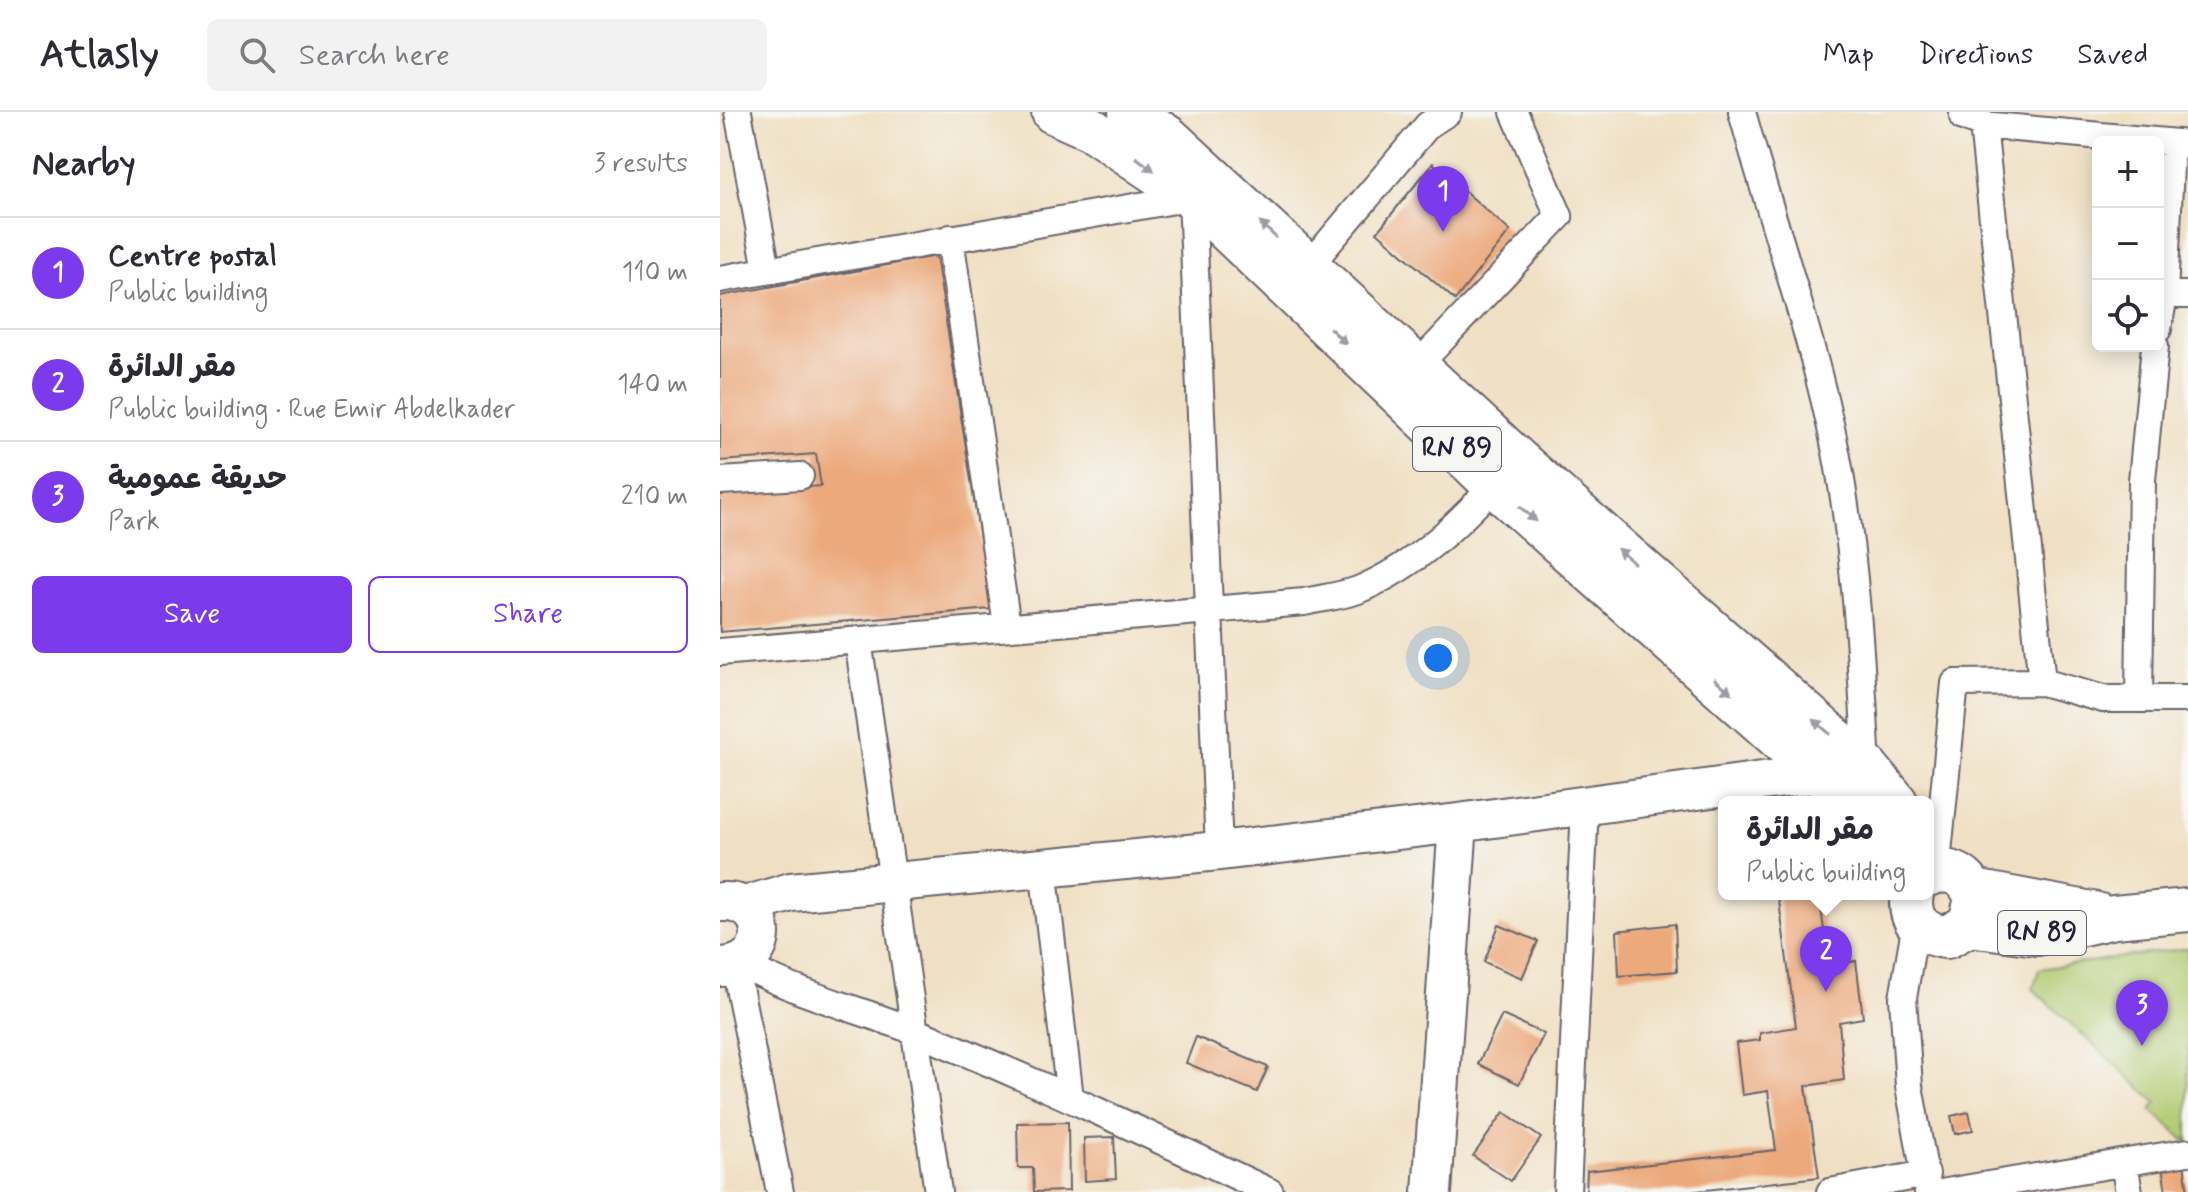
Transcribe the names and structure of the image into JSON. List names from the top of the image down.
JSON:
{
  "streets": {
    "main road": ["RN 89"]
  },
  "page": {
    "header": "Atlasly",
    "search": "Search here",
    "nav": ["Map", "Directions", "Saved"],
    "heading": ["Nearby", "3 results"],
    "map_buttons": ["+", "−"],
    "pins": ["1", "2", "3"],
    "list": [
      {
        "mark": "1",
        "name": "Centre postal",
        "note": "Public building",
        "value": "110 m"
      },
      {
        "mark": "2",
        "name": "مقر الدائرة",
        "note": "Public building · Rue Emir Abdelkader",
        "value": "140 m"
      },
      {
        "mark": "3",
        "name": "حديقة عمومية",
        "note": "Park",
        "value": "210 m"
      }
    ],
    "buttons": ["Save", "Share"],
    "popup": ["مقر الدائرة", "Public building"]
  }
}
